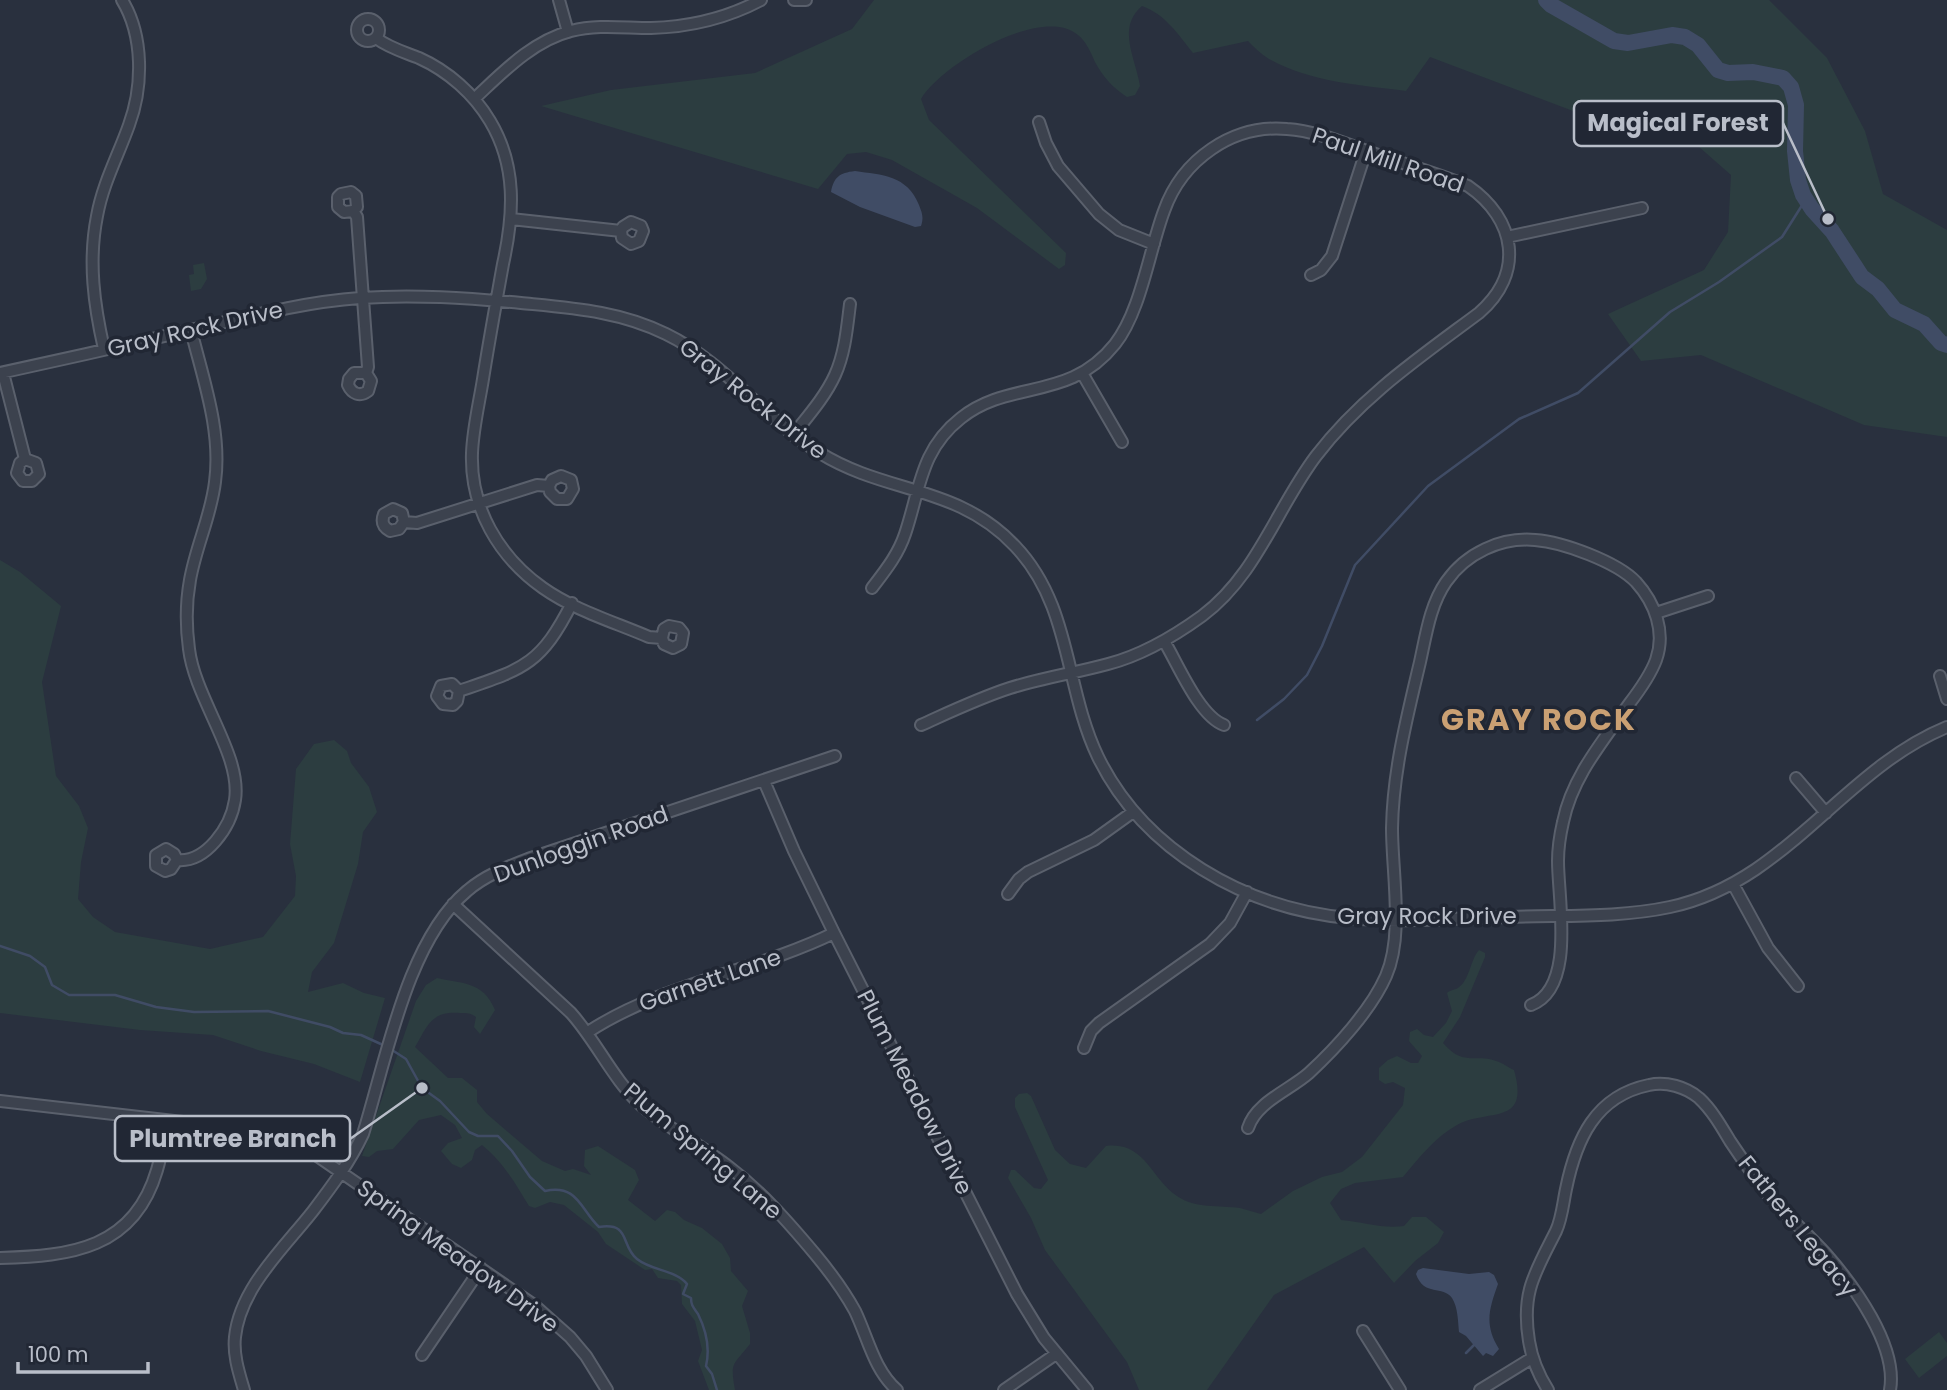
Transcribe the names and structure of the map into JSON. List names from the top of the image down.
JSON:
{
  "streets": {
    "street": [
      "Paul Mill Road",
      "Gray Rock Drive",
      "Dunloggin Road",
      "Garnett Lane",
      "Plum Meadow Drive",
      "Plum Spring Lane",
      "Fathers Legacy",
      "Spring Meadow Drive"
    ]
  },
  "crossings": [
    ["Paul Mill Road", "Gray Rock Drive"],
    ["Dunloggin Road", "Plum Meadow Drive"],
    ["Dunloggin Road", "Plum Spring Lane"],
    ["Dunloggin Road", "Spring Meadow Drive"],
    ["Garnett Lane", "Plum Meadow Drive"],
    ["Garnett Lane", "Plum Spring Lane"]
  ],
  "districts": ["GRAY ROCK"],
  "places": ["Magical Forest", "Plumtree Branch"],
  "scale_bar": "100 m"
}
